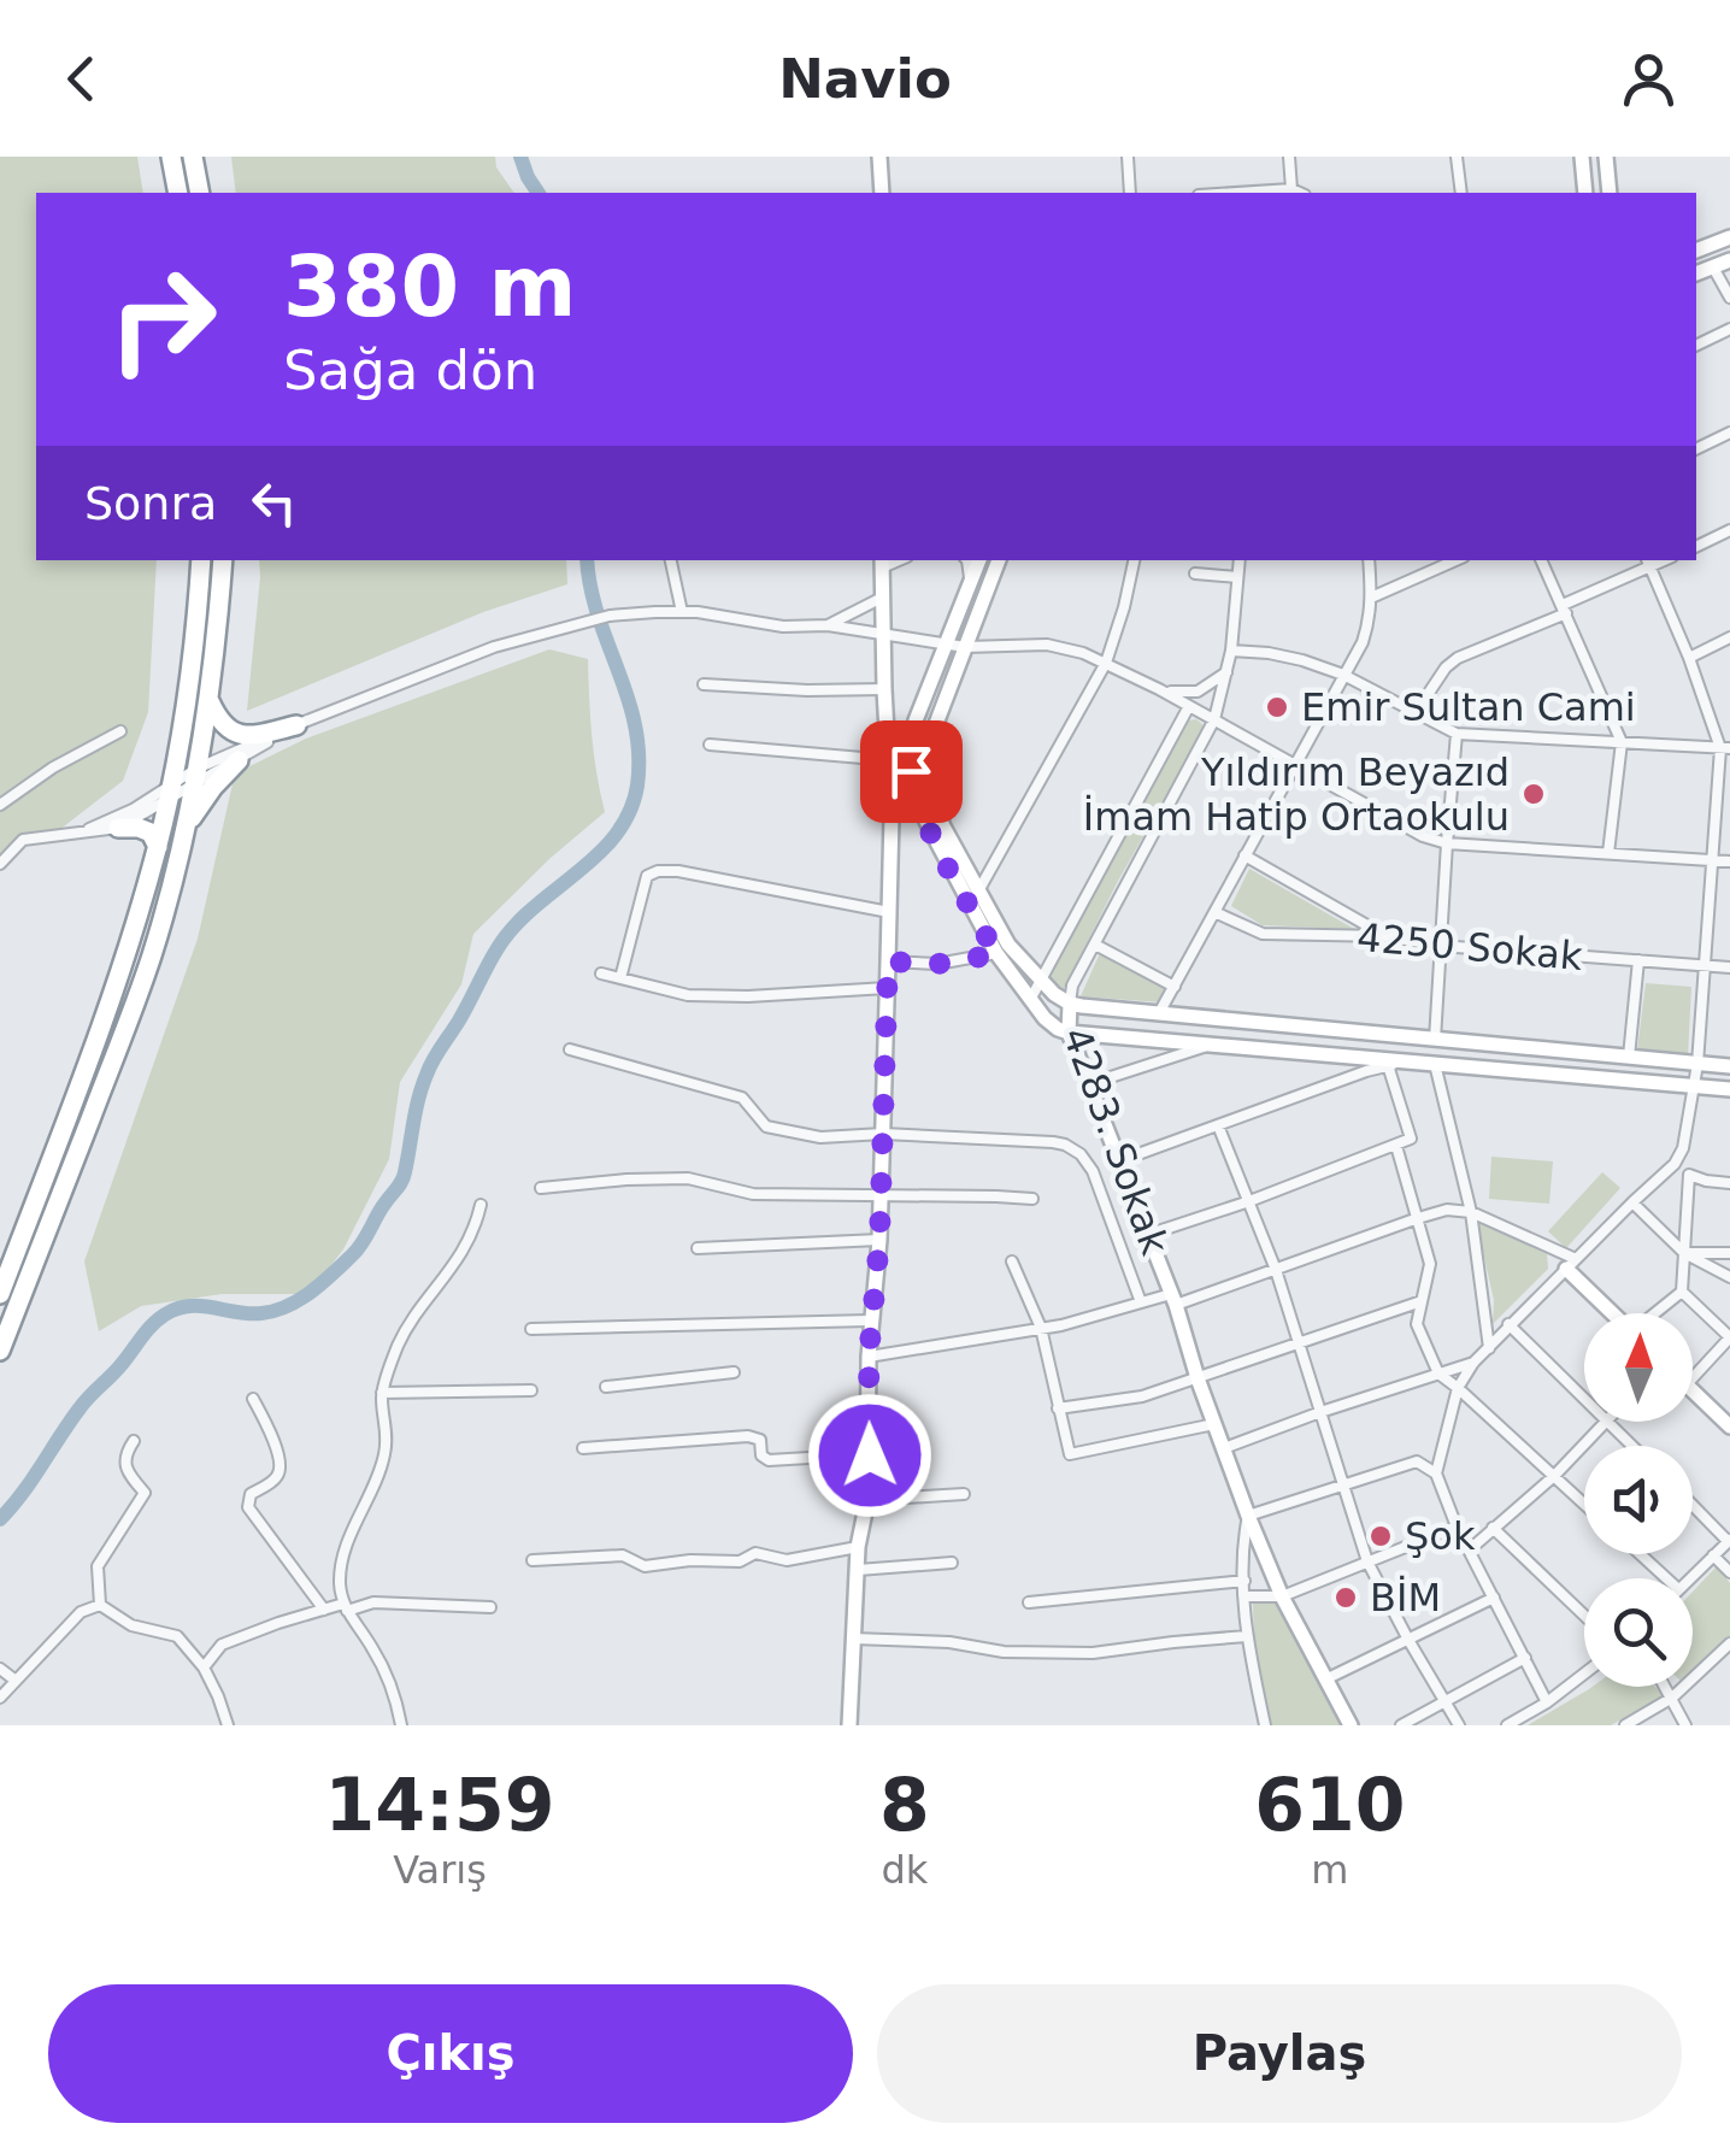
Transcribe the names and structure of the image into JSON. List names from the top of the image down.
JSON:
{
  "streets": {
    "main road": ["4283. Sokak"],
    "street": ["4250 Sokak"]
  },
  "places": [
    "Emir Sultan Cami",
    "Yıldırım Beyazıd İmam Hatip Ortaokulu",
    "Şok",
    "BİM"
  ],
  "north": "top",
  "page": {
    "header": "Navio",
    "turn": ["380 m", "Sağa dön"],
    "then": "Sonra",
    "eta": [
      "14:59",
      "Varış",
      "8",
      "dk",
      "610",
      "m"
    ],
    "buttons": ["Çıkış", "Paylaş"]
  }
}
